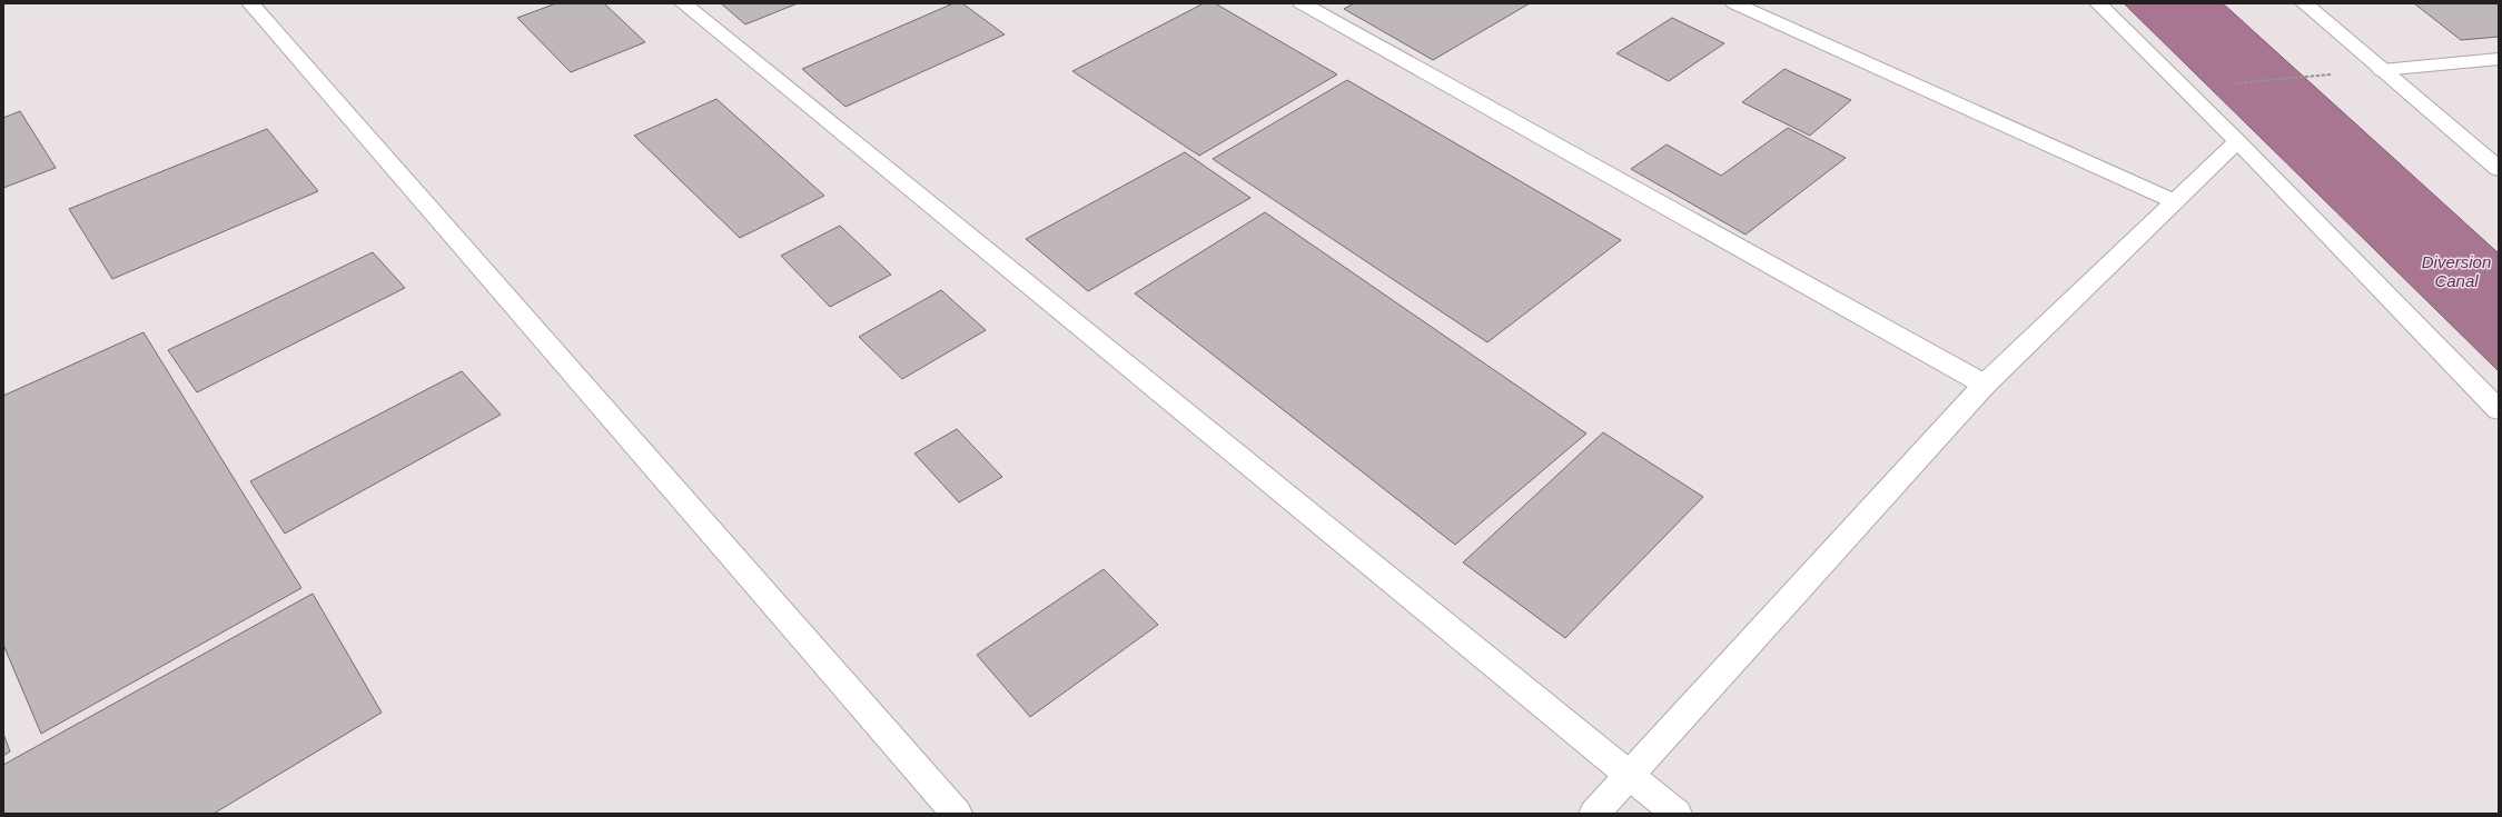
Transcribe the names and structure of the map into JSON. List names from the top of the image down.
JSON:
{
  "water": ["Diversion Canal"]
}
